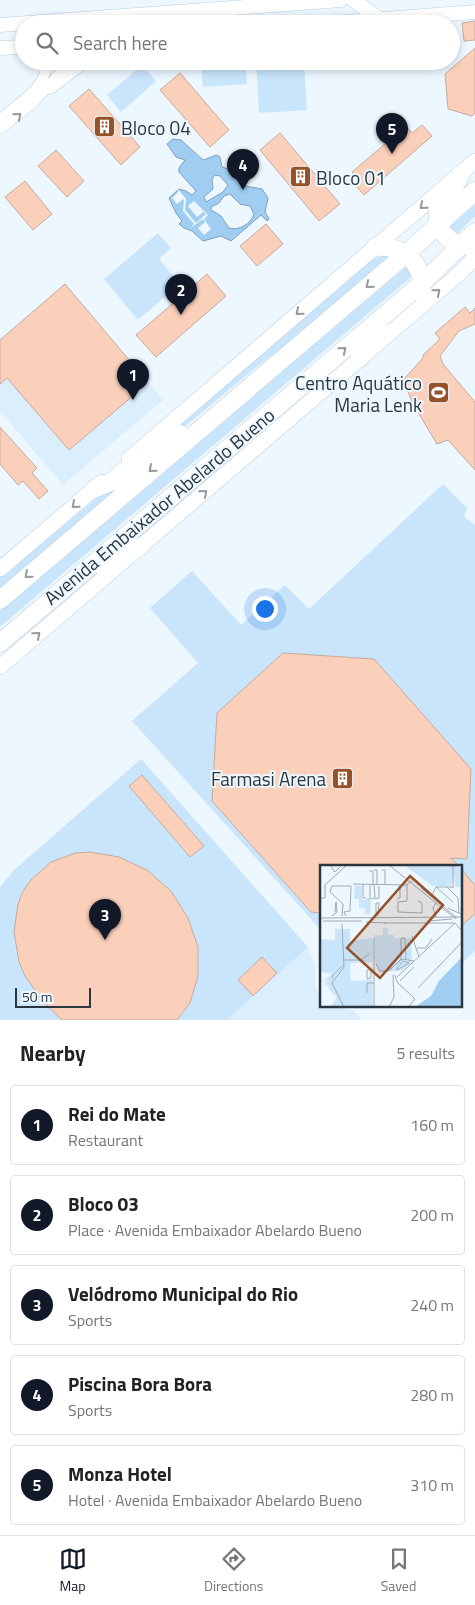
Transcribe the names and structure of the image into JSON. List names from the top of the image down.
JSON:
{
  "streets": {
    "highway": ["Avenida Embaixador Abelardo Bueno"]
  },
  "places": {
    "building": ["Bloco 04", "Bloco 01", "Farmasi Arena"],
    "sports": ["Centro Aquático Maria Lenk"]
  },
  "scale_bar": "50 m",
  "page": {
    "search": "Search here",
    "pins": [
      "5",
      "4",
      "2",
      "1",
      "3"
    ],
    "scale": "50 m",
    "heading": ["Nearby", "5 results"],
    "list": [
      {
        "mark": "1",
        "name": "Rei do Mate",
        "note": "Restaurant",
        "value": "160 m"
      },
      {
        "mark": "2",
        "name": "Bloco 03",
        "note": "Place · Avenida Embaixador Abelardo Bueno",
        "value": "200 m"
      },
      {
        "mark": "3",
        "name": "Velódromo Municipal do Rio",
        "note": "Sports",
        "value": "240 m"
      },
      {
        "mark": "4",
        "name": "Piscina Bora Bora",
        "note": "Sports",
        "value": "280 m"
      },
      {
        "mark": "5",
        "name": "Monza Hotel",
        "note": "Hotel · Avenida Embaixador Abelardo Bueno",
        "value": "310 m"
      }
    ],
    "nav": ["Map", "Directions", "Saved"]
  }
}
